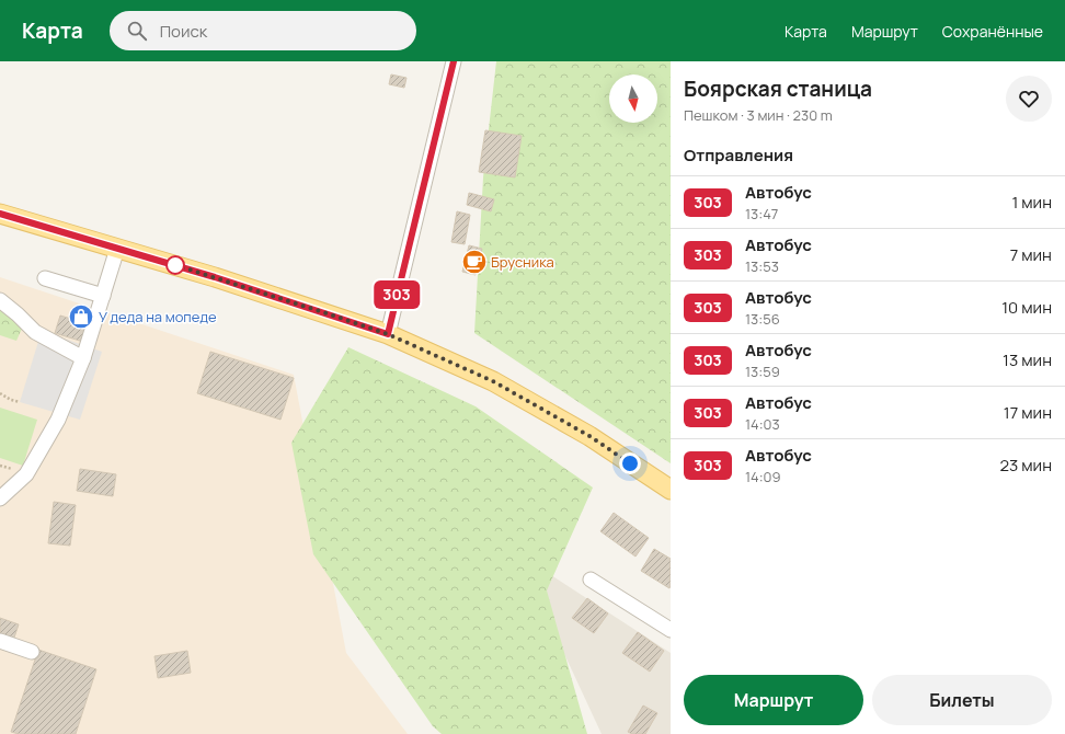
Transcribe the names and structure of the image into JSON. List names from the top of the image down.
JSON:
{
  "places": {
    "cafe": ["Брусника"],
    "shop": ["У деда на мопеде"]
  },
  "lines": ["bus line 303"],
  "north": "bottom",
  "page": {
    "header": "Карта",
    "search": "Поиск",
    "nav": ["Карта", "Маршрут", "Сохранённые"],
    "on_map": "303",
    "heading": [
      ["Боярская станица", "Пешком · 3 мин · 230 m"],
      "Отправления"
    ],
    "list": [
      {
        "mark": "303",
        "name": "Автобус",
        "note": "13:47",
        "value": "1 мин"
      },
      {
        "mark": "303",
        "name": "Автобус",
        "note": "13:53",
        "value": "7 мин"
      },
      {
        "mark": "303",
        "name": "Автобус",
        "note": "13:56",
        "value": "10 мин"
      },
      {
        "mark": "303",
        "name": "Автобус",
        "note": "13:59",
        "value": "13 мин"
      },
      {
        "mark": "303",
        "name": "Автобус",
        "note": "14:03",
        "value": "17 мин"
      },
      {
        "mark": "303",
        "name": "Автобус",
        "note": "14:09",
        "value": "23 мин"
      }
    ],
    "buttons": ["Маршрут", "Билеты"]
  }
}
